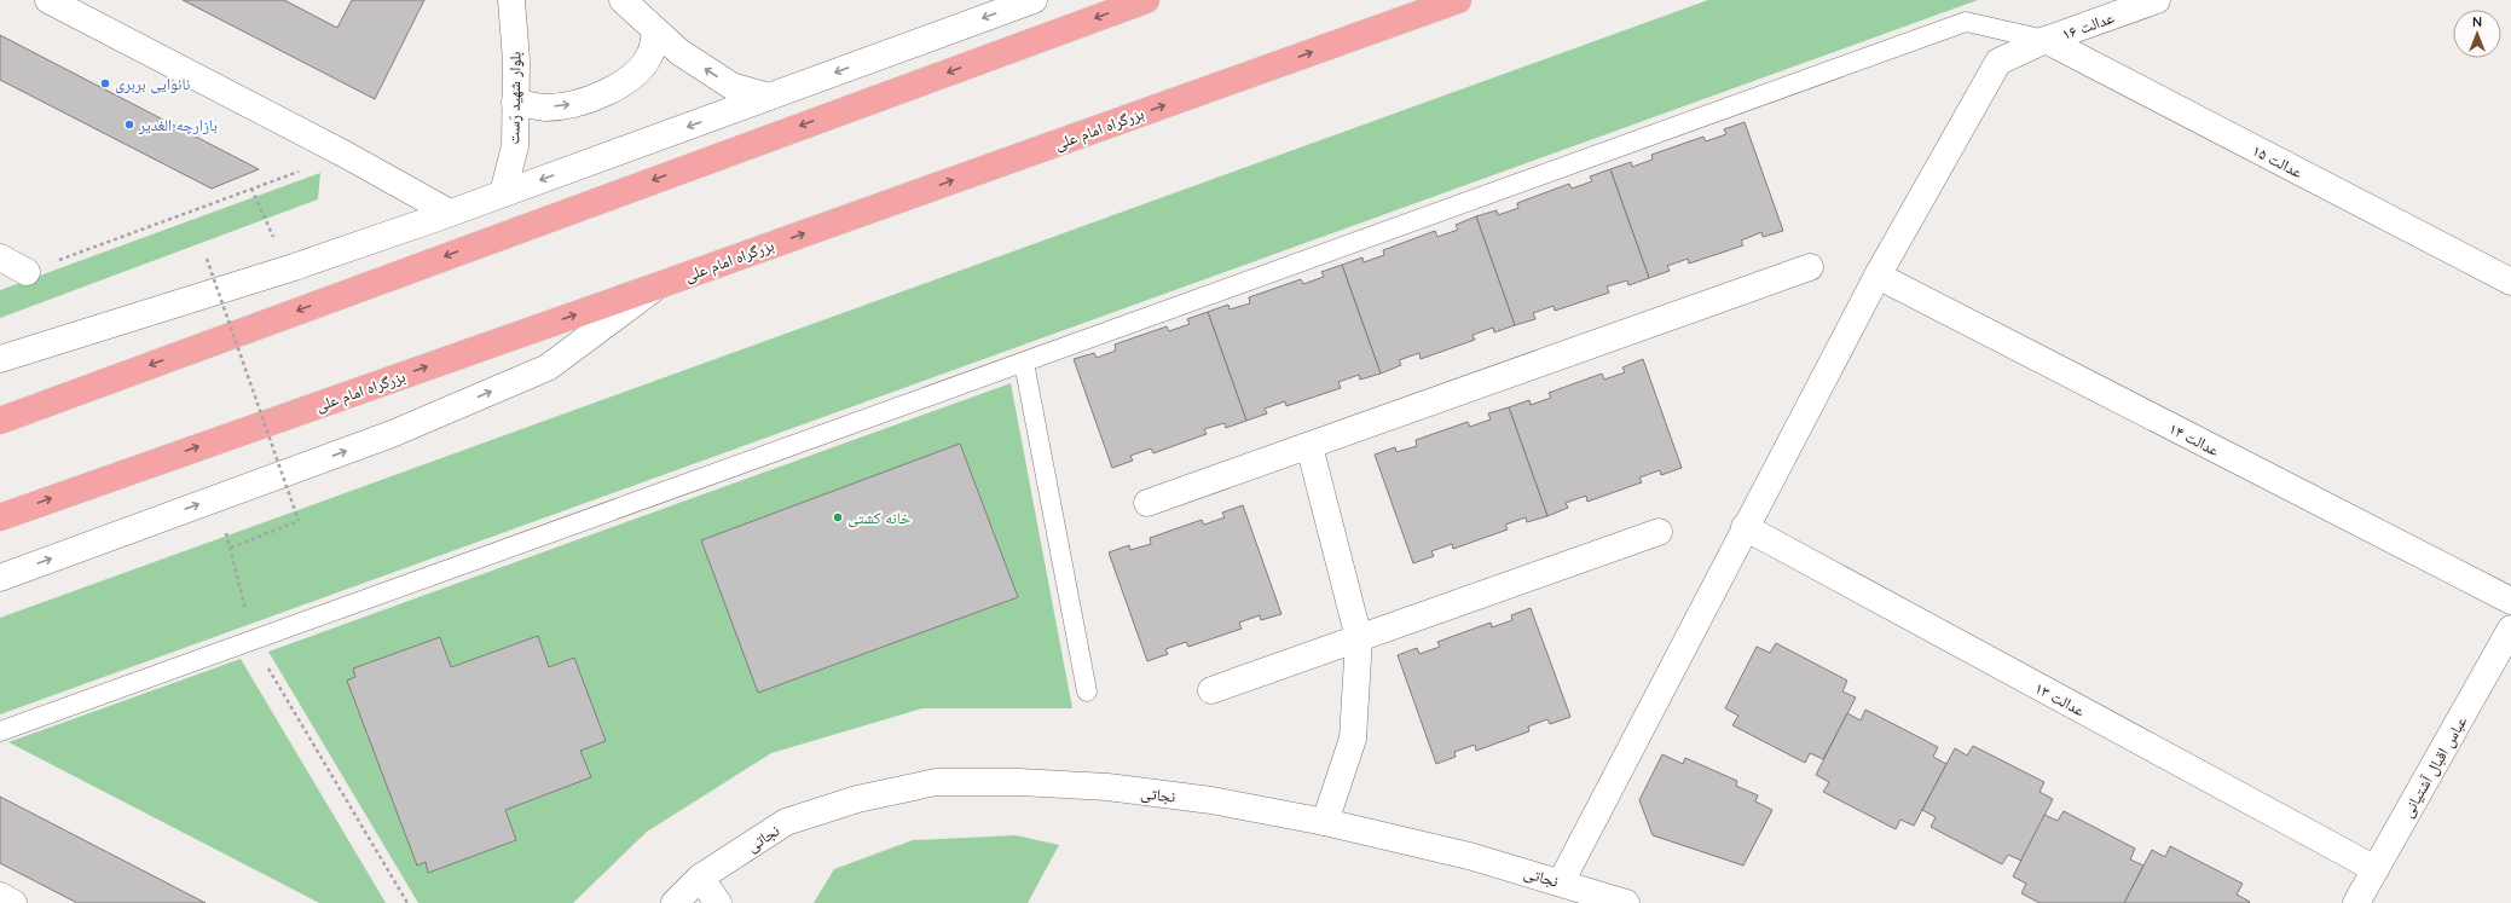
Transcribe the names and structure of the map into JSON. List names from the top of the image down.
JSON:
{
  "streets": {
    "highway": ["بزرگراه امام علی"],
    "street": [
      "عدالت ۱۶",
      "بلوار شهید رَست",
      "عدالت ۱۵",
      "عدالت ۱۴",
      "عدالت ۱۳",
      "عباس اقبال آشتیانی",
      "نجاتی"
    ]
  },
  "crossings": [
    ["عدالت ۱۶", "عدالت ۱۵"],
    ["عدالت ۱۶", "عدالت ۱۴"],
    ["عدالت ۱۶", "عدالت ۱۳"],
    ["عدالت ۱۶", "نجاتی"],
    ["عدالت ۱۳", "عباس اقبال آشتیانی"]
  ],
  "places": ["نانوایی بربری", "بازارچه الغدیر", "خانه کشتی"],
  "north": "top"
}
